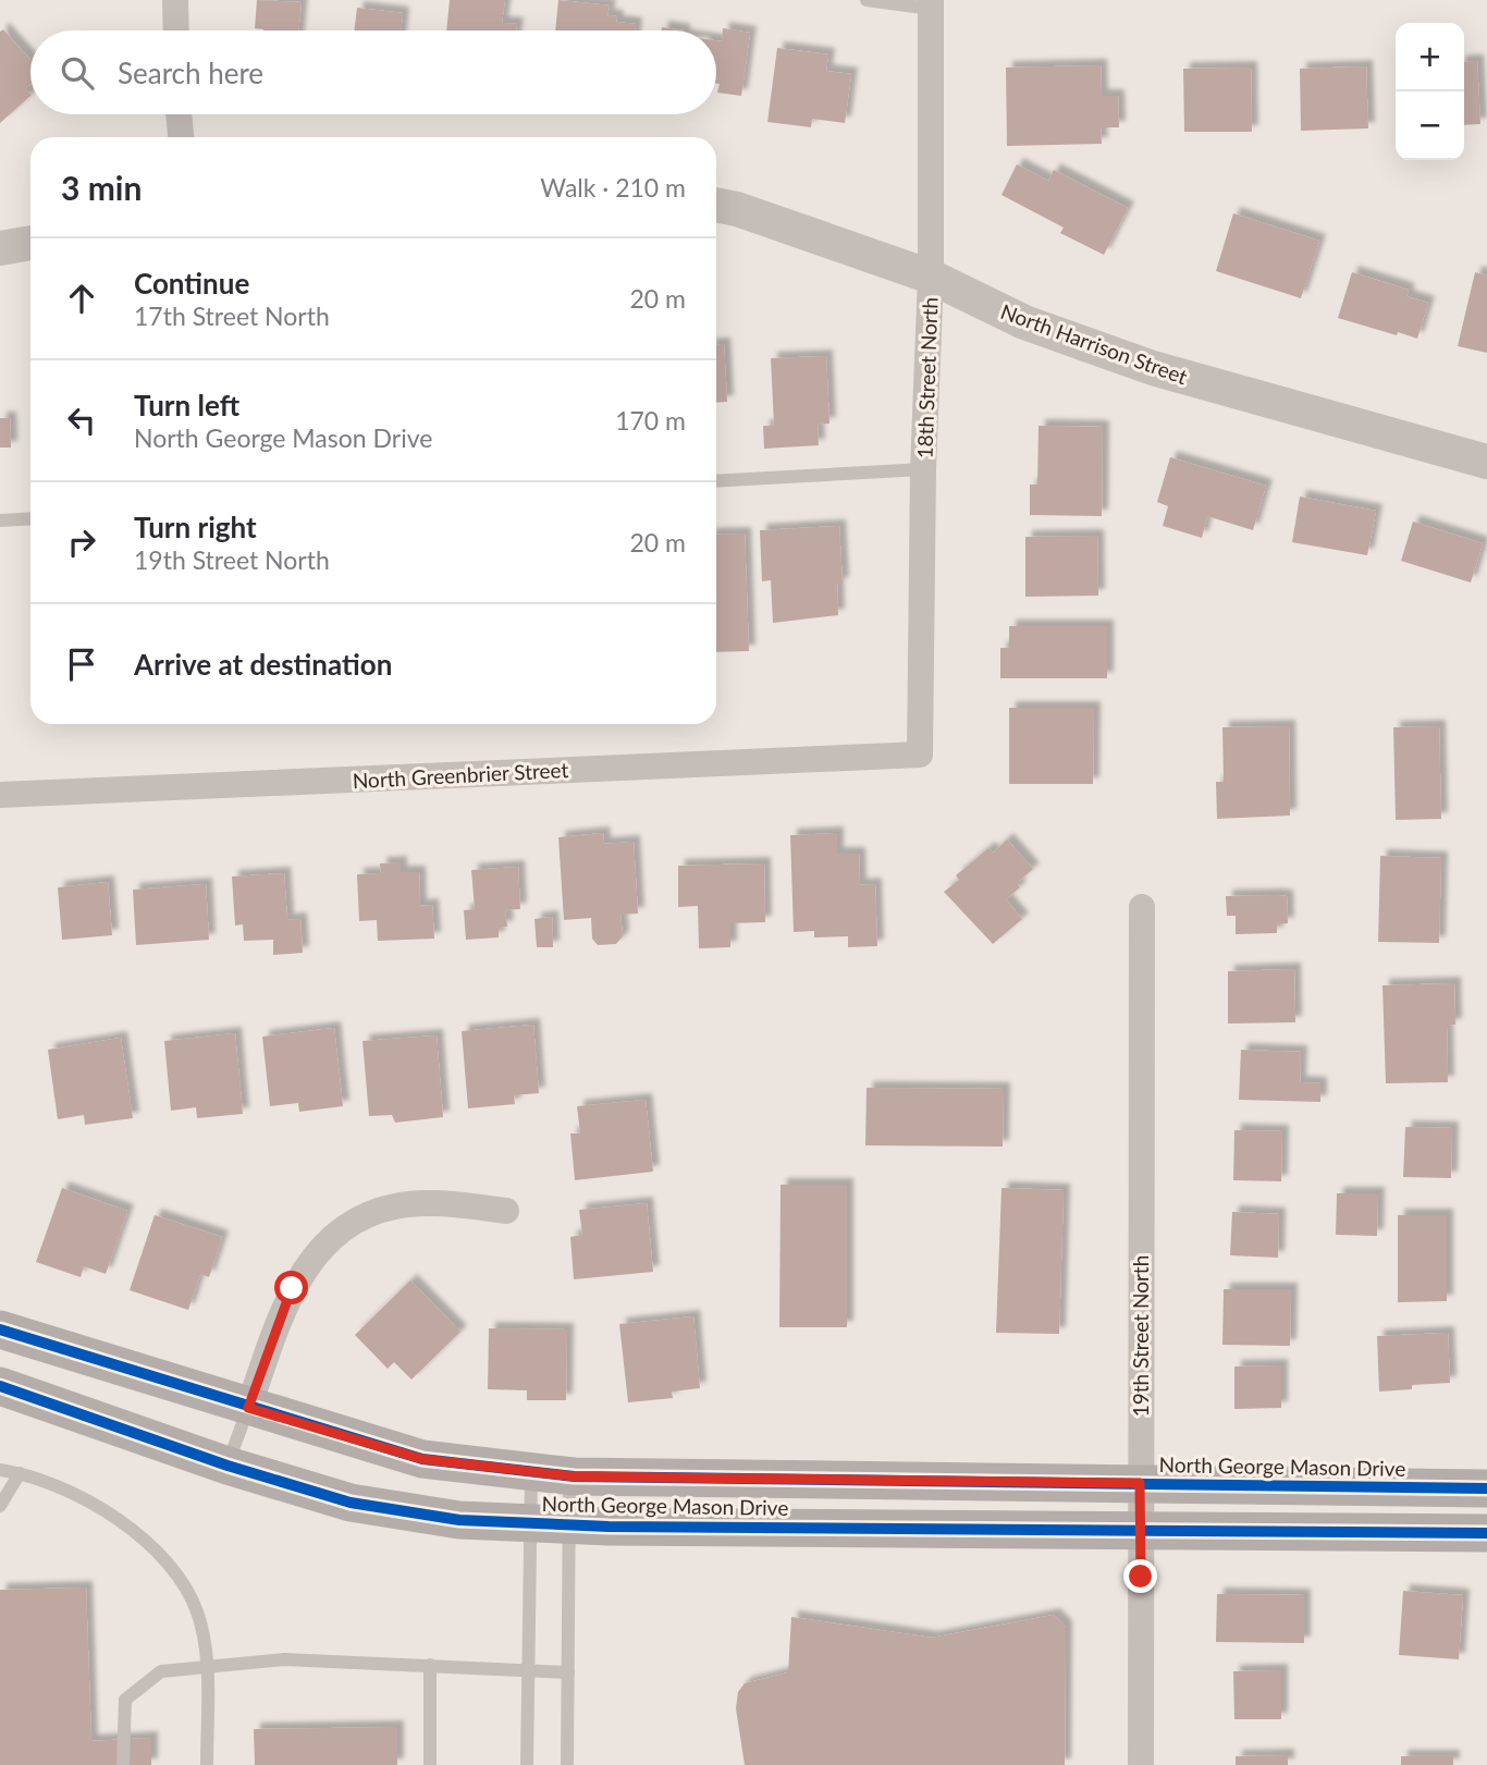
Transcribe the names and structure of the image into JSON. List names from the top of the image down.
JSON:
{
  "streets": {
    "main road": ["North George Mason Drive"],
    "street": [
      "North Harrison Street",
      "18th Street North",
      "North Greenbrier Street",
      "19th Street North"
    ]
  },
  "crossings": [
    ["North Harrison Street", "18th Street North"],
    ["18th Street North", "North Greenbrier Street"],
    ["19th Street North", "North George Mason Drive"]
  ],
  "page": {
    "map_buttons": ["+", "−"],
    "search": "Search here",
    "heading": ["3 min", "Walk · 210 m"],
    "list": [
      ["Continue", "17th Street North", "20 m"],
      ["Turn left", "North George Mason Drive", "170 m"],
      ["Turn right", "19th Street North", "20 m"],
      "Arrive at destination"
    ]
  }
}
